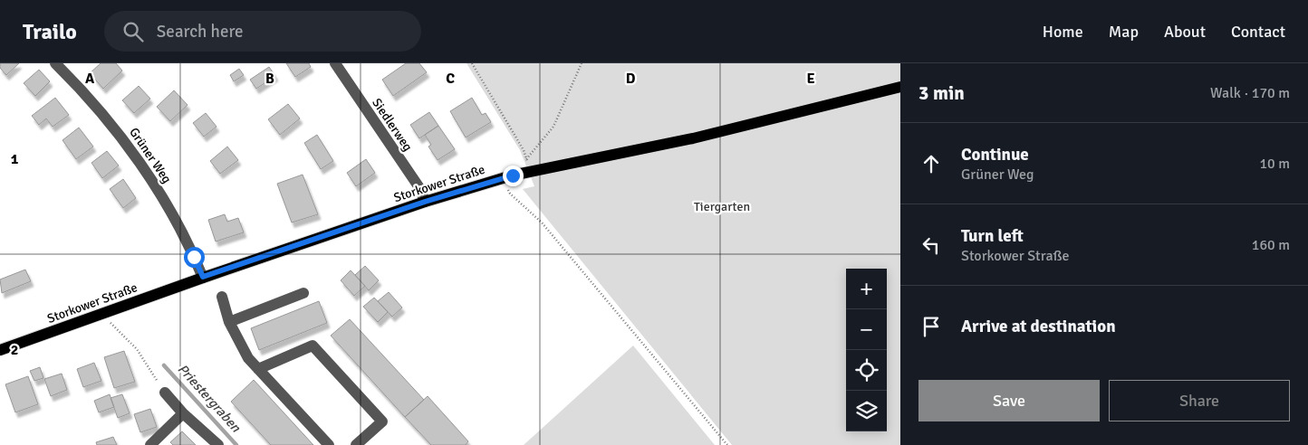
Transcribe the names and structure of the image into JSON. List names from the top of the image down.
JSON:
{
  "streets": {
    "main road": ["Storkower Straße"],
    "street": ["Siedlerweg", "Grüner Weg"]
  },
  "crossings": [
    ["Siedlerweg", "Storkower Straße"],
    ["Grüner Weg", "Storkower Straße"]
  ],
  "water": ["Priestergraben"],
  "parks": ["Tiergarten"],
  "page": {
    "header": "Trailo",
    "search": "Search here",
    "nav": [
      "Home",
      "Map",
      "About",
      "Contact"
    ],
    "heading": ["3 min", "Walk · 170 m"],
    "list": [
      ["Continue", "Grüner Weg", "10 m"],
      ["Turn left", "Storkower Straße", "160 m"],
      "Arrive at destination"
    ],
    "map_buttons": ["+", "−"],
    "buttons": ["Save", "Share"]
  },
  "grid": {
    "columns": [
      "A",
      "B",
      "C",
      "D",
      "E"
    ],
    "rows": ["1", "2"]
  }
}
